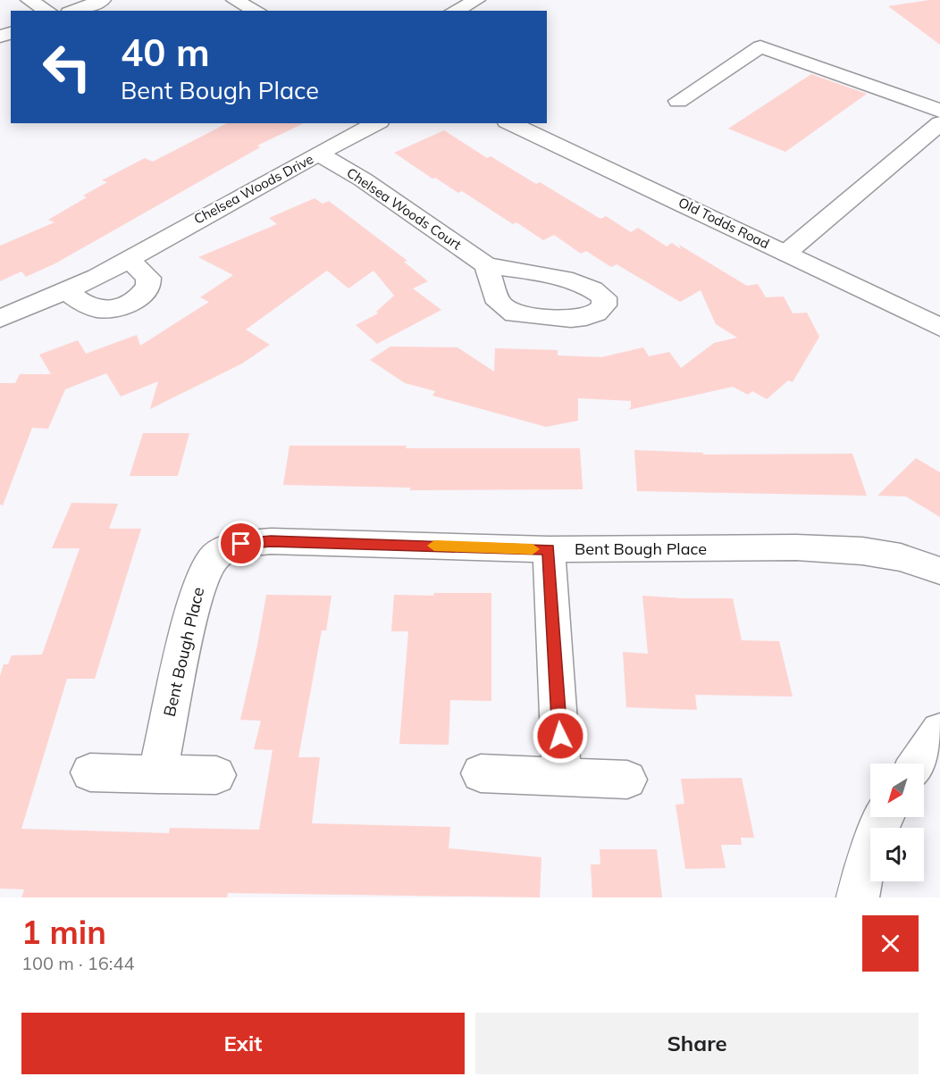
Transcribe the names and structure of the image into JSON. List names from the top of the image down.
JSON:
{
  "streets": {
    "street": [
      "Chelsea Woods Drive",
      "Chelsea Woods Court",
      "Old Todds Road",
      "Bent Bough Place"
    ]
  },
  "crossings": [
    ["Chelsea Woods Drive", "Chelsea Woods Court"]
  ],
  "north": "bottom left",
  "page": {
    "turn": ["40 m", "Bent Bough Place"],
    "heading": ["1 min", "100 m · 16:44"],
    "buttons": ["Exit", "Share"]
  }
}
